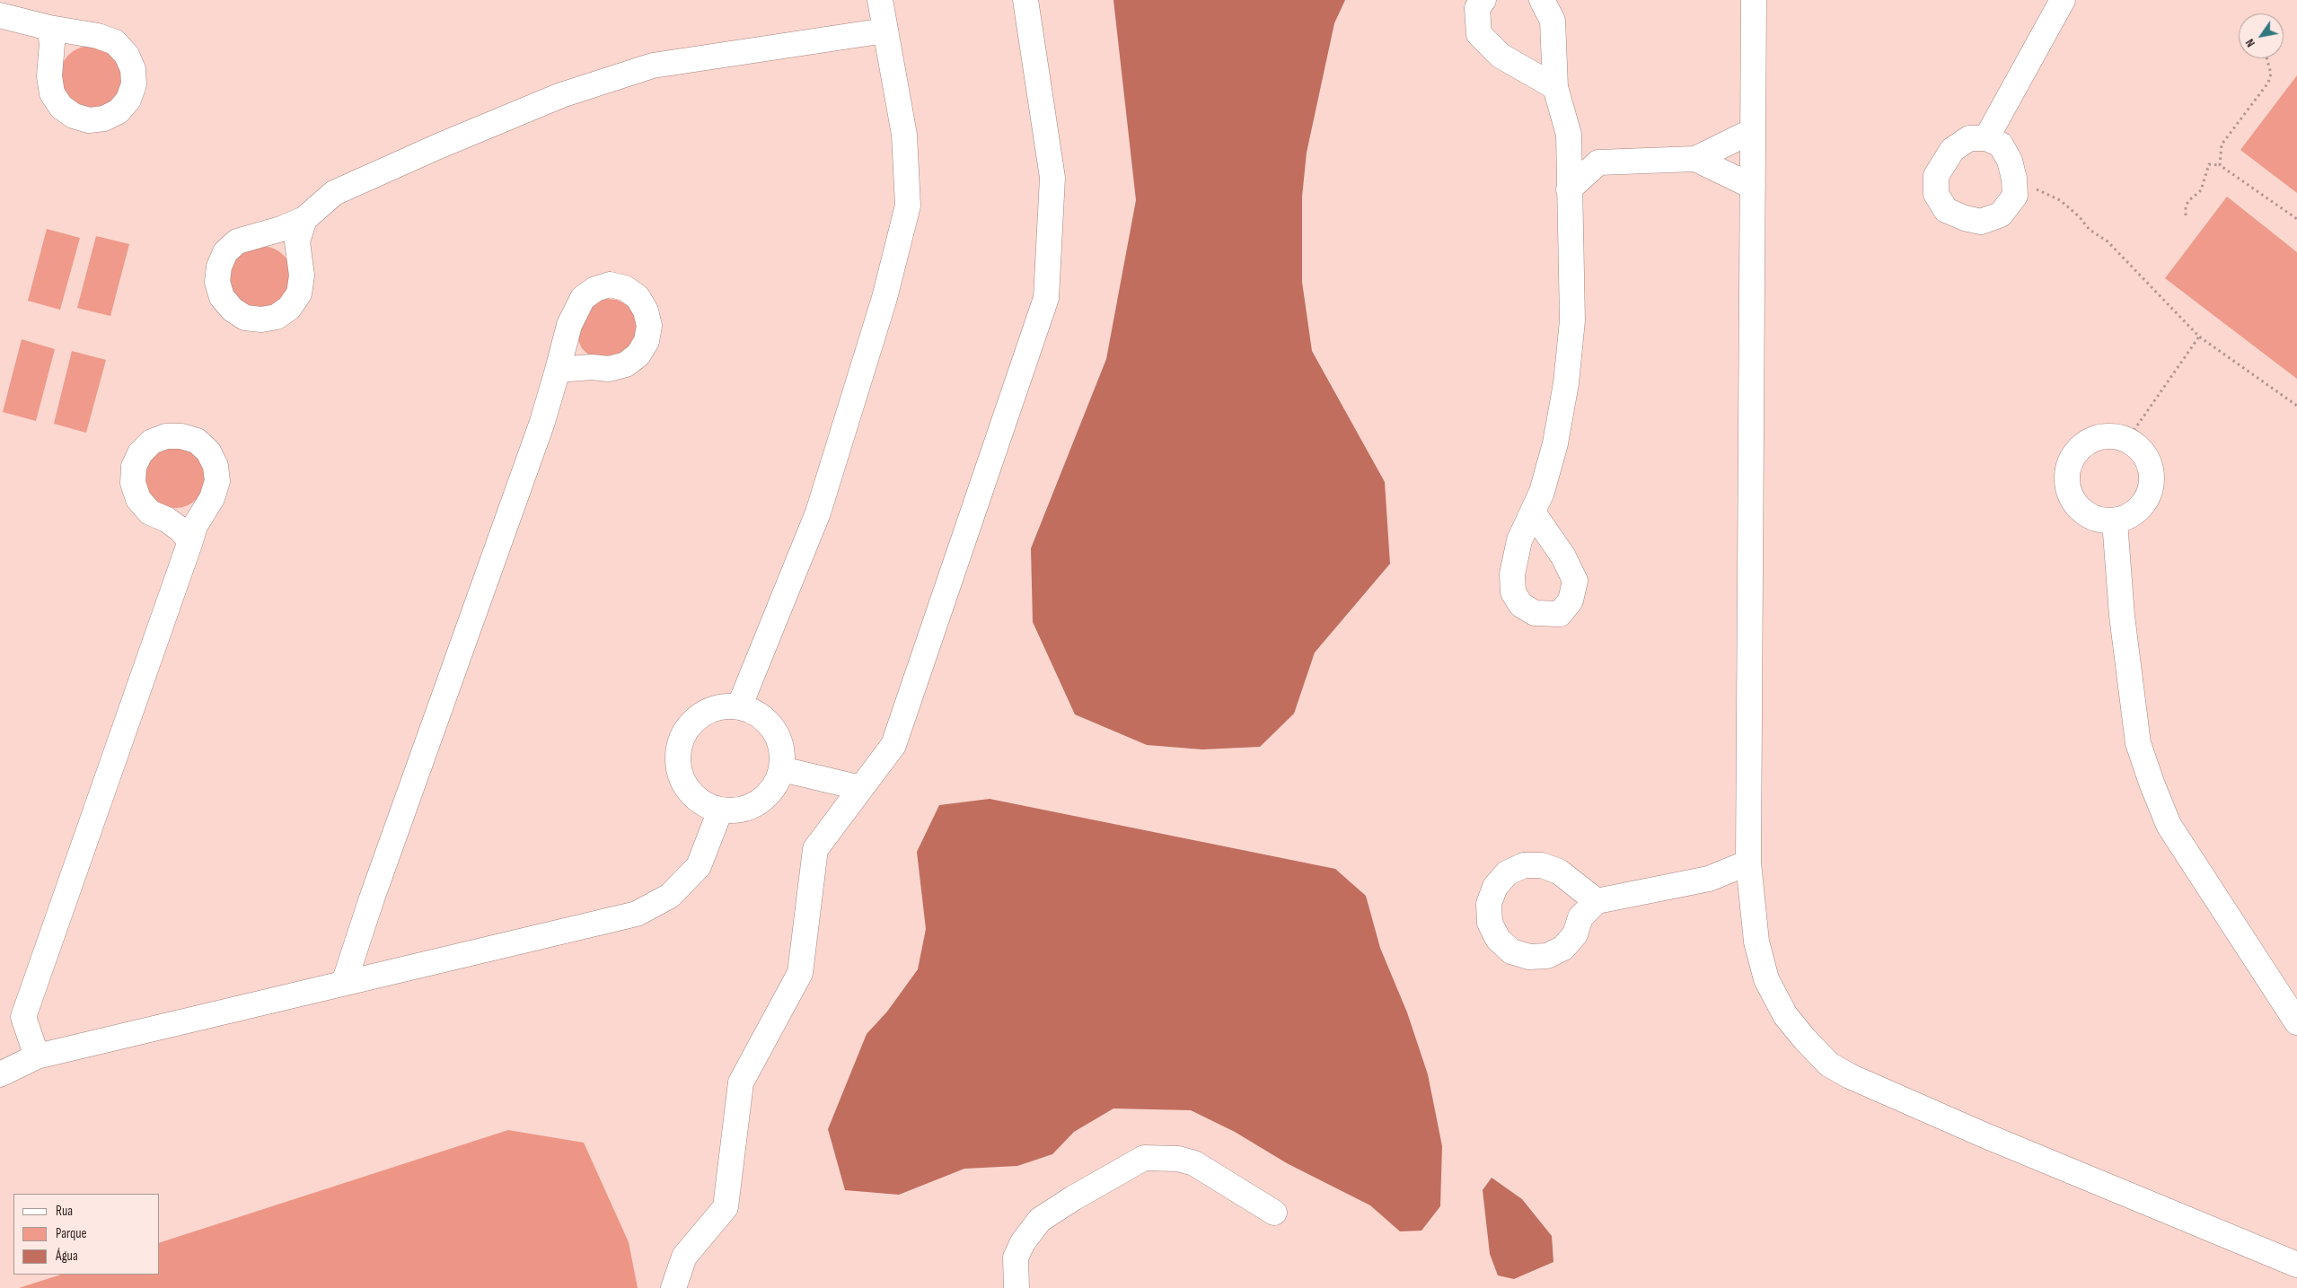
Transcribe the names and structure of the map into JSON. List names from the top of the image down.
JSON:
{
  "legend": ["Rua", "Parque", "Água"],
  "north": "bottom left"
}
